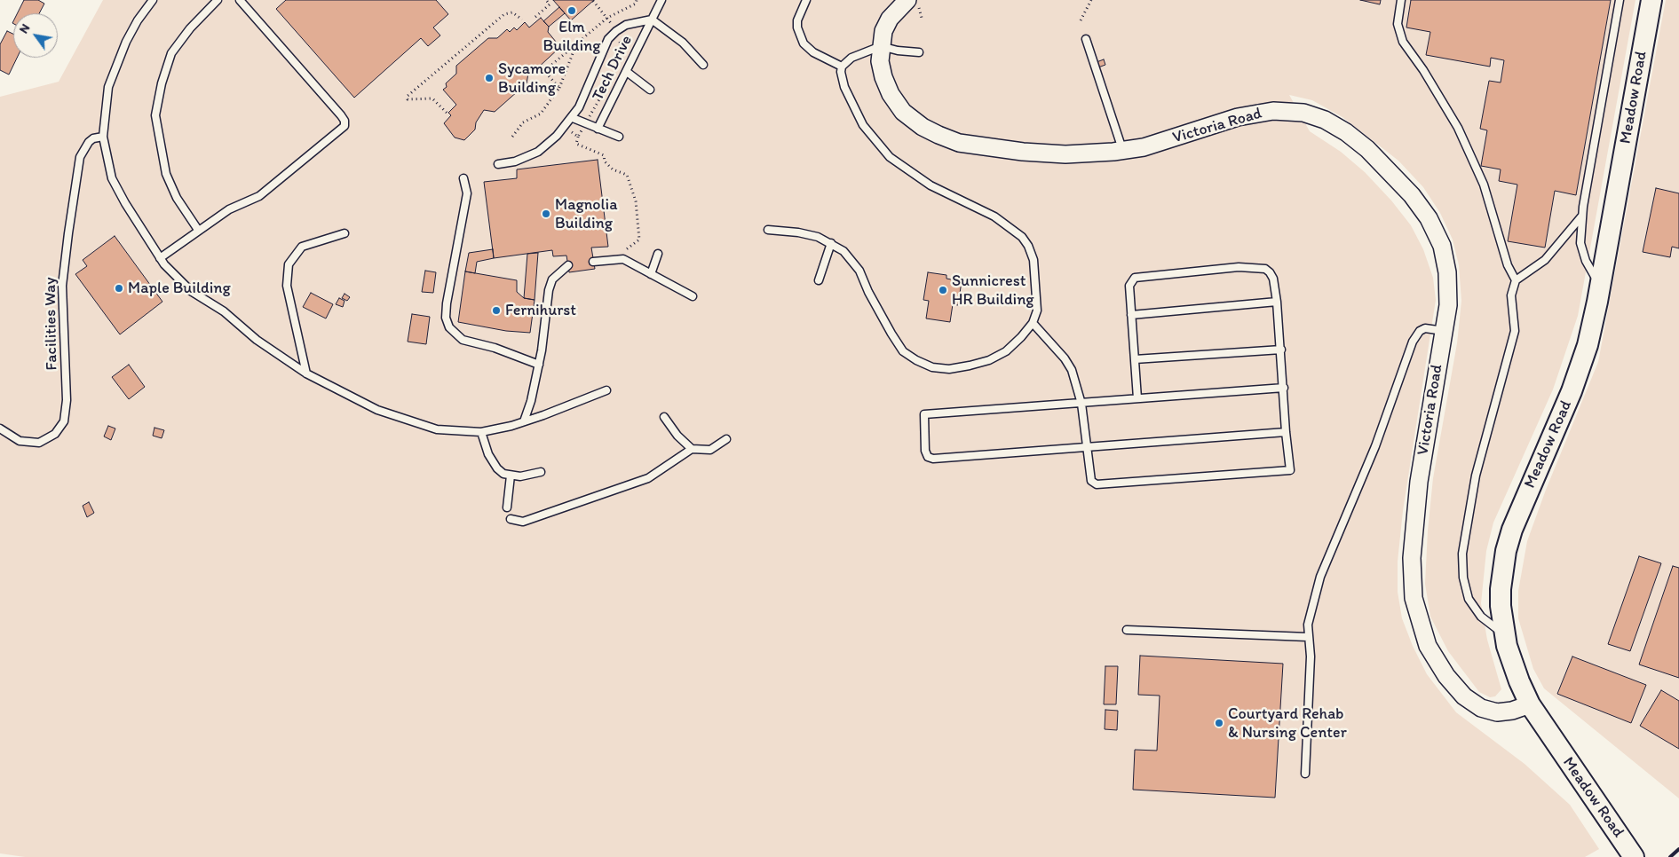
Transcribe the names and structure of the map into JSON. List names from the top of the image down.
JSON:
{
  "streets": {
    "main road": ["Meadow Road"],
    "street": ["Victoria Road"],
    "lane": ["Tech Drive", "Facilities Way"]
  },
  "crossings": [
    ["Meadow Road", "Victoria Road"]
  ],
  "places": [
    "Elm Building",
    "Sycamore Building",
    "Magnolia Building",
    "Maple Building",
    "Sunnicrest HR Building",
    "Fernihurst",
    "Courtyard Rehab & Nursing Center"
  ],
  "north": "top left"
}
